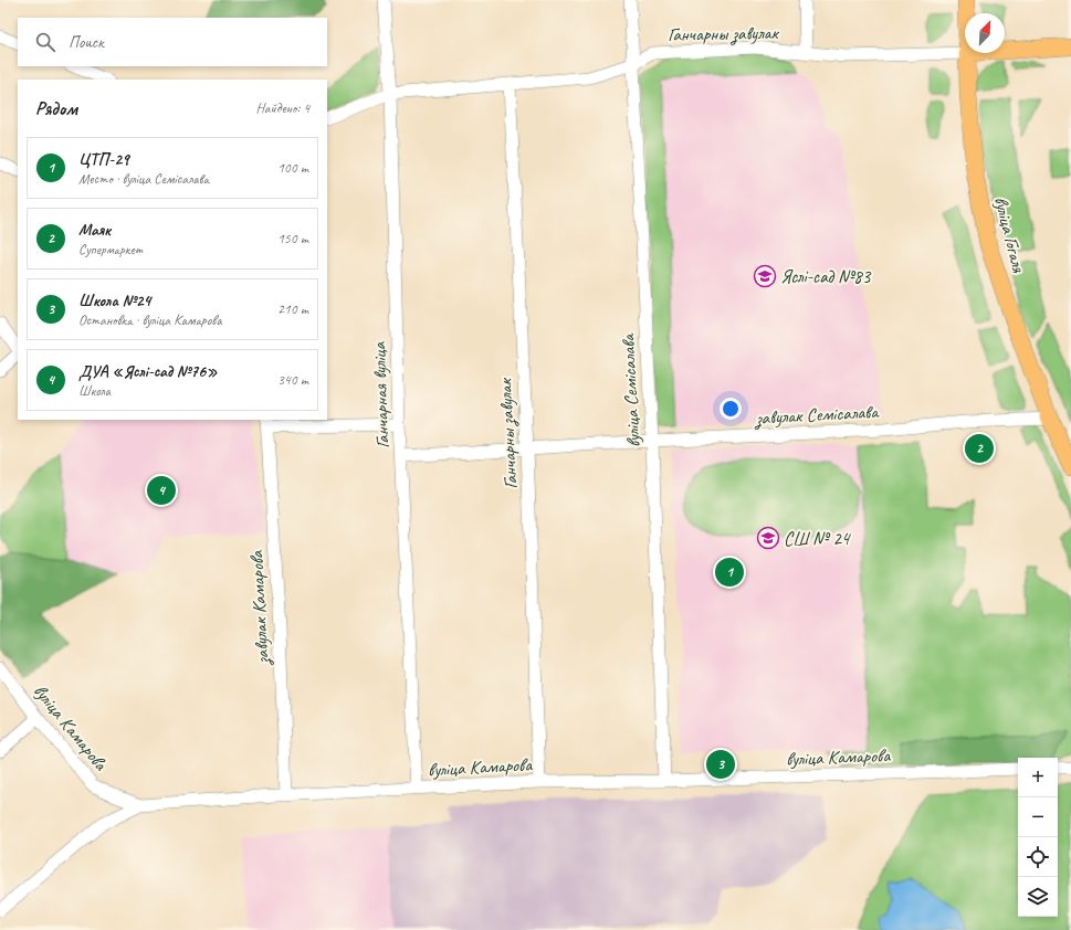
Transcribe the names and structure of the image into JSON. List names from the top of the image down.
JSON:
{
  "streets": {
    "main road": ["вуліца Гогаля"],
    "street": [
      "Ганчарны завулак",
      "вуліца Семісалава",
      "Ганчарная вуліца",
      "завулак Семісалава",
      "завулак Камарова",
      "вуліца Камарова"
    ]
  },
  "crossings": [
    ["Ганчарны завулак", "вуліца Гогаля"],
    ["Ганчарны завулак", "вуліца Семісалава"],
    ["Ганчарны завулак", "Ганчарная вуліца"],
    ["Ганчарны завулак", "завулак Семісалава"],
    ["Ганчарны завулак", "вуліца Камарова"],
    ["вуліца Гогаля", "завулак Семісалава"],
    ["вуліца Семісалава", "завулак Семісалава"],
    ["вуліца Семісалава", "вуліца Камарова"],
    ["Ганчарная вуліца", "завулак Семісалава"],
    ["Ганчарная вуліца", "вуліца Камарова"],
    ["завулак Камарова", "вуліца Камарова"]
  ],
  "places": {
    "school or university": ["Яслі-сад №83", "СШ № 24"]
  },
  "north": "top right",
  "page": {
    "search": "Поиск",
    "heading": ["Рядом", "Найдено: 4"],
    "list": [
      {
        "mark": "1",
        "name": "ЦТП-29",
        "note": "Место · вуліца Семісалава",
        "value": "100 m"
      },
      {
        "mark": "2",
        "name": "Маяк",
        "note": "Супермаркет",
        "value": "150 m"
      },
      {
        "mark": "3",
        "name": "Школа №24",
        "note": "Остановка · вуліца Камарова",
        "value": "210 m"
      },
      {
        "mark": "4",
        "name": "ДУА «Яслі-сад №76»",
        "note": "Школа",
        "value": "340 m"
      }
    ],
    "pins": [
      "2",
      "4",
      "1",
      "3"
    ],
    "map_buttons": ["+", "−"]
  }
}
